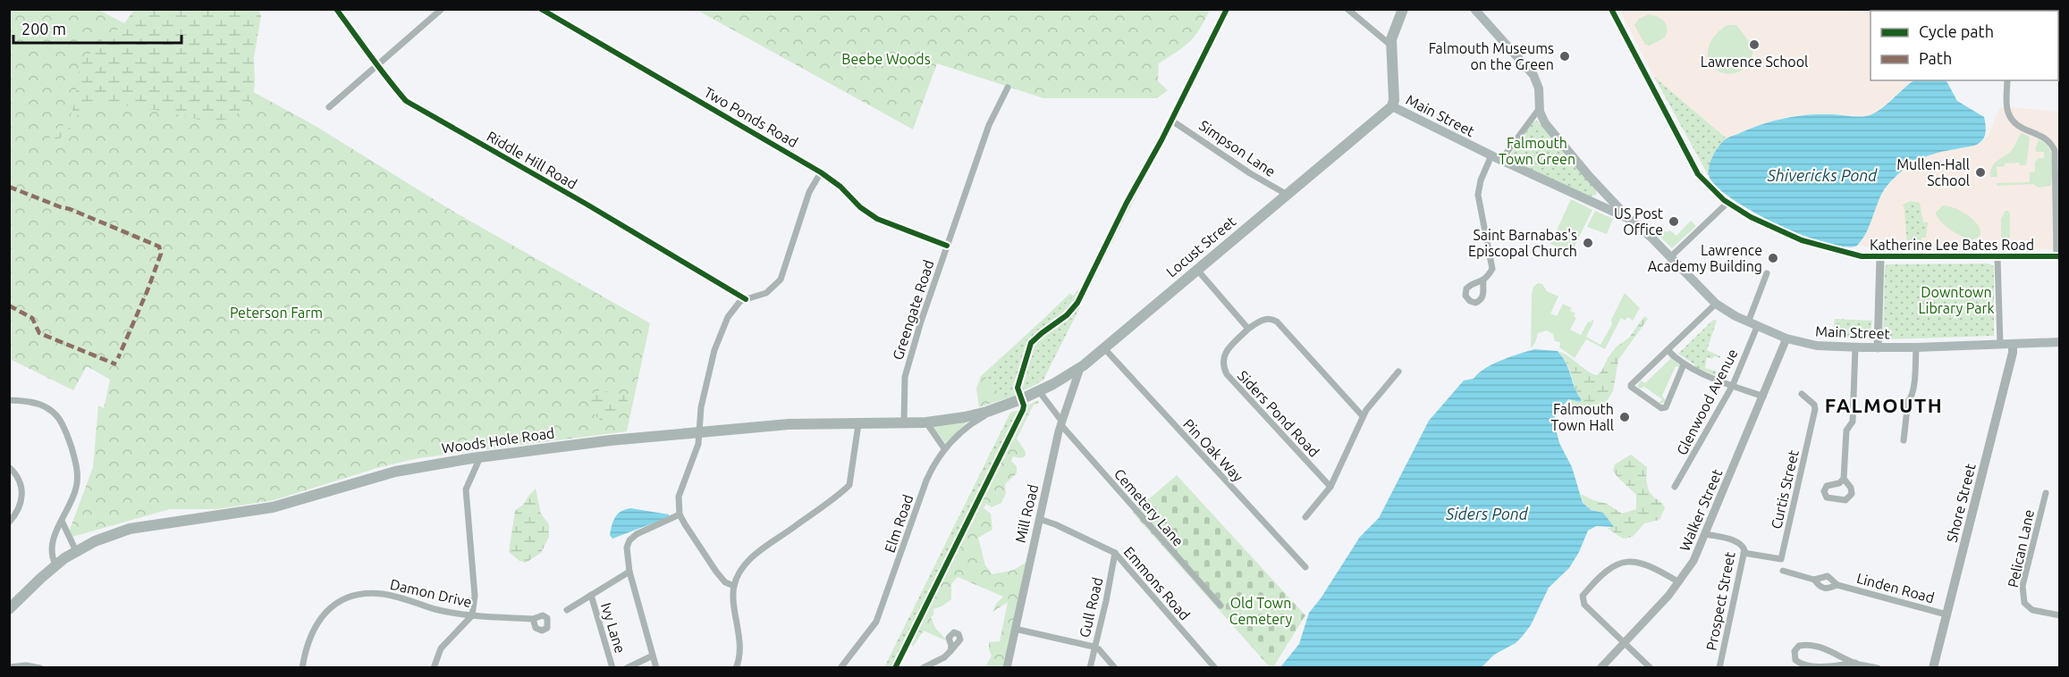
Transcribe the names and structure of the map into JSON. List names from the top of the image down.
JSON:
{
  "streets": {
    "highway": ["Locust Street", "Woods Hole Road"],
    "main road": ["Main Street", "Shore Street"],
    "street": [
      "Two Ponds Road",
      "Simpson Lane",
      "Riddle Hill Road",
      "Katherine Lee Bates Road",
      "Greengate Road",
      "Glenwood Avenue",
      "Siders Pond Road",
      "Pin Oak Way",
      "Curtis Street",
      "Cemetery Lane",
      "Walker Street",
      "Mill Road",
      "Elm Road",
      "Pelican Lane",
      "Emmons Road",
      "Linden Road",
      "Damon Drive",
      "Prospect Street",
      "Gull Road",
      "Ivy Lane"
    ]
  },
  "crossings": [
    ["Main Street", "Locust Street"],
    ["Main Street", "Glenwood Avenue"],
    ["Main Street", "Shore Street"],
    ["Main Street", "Walker Street"],
    ["Two Ponds Road", "Greengate Road"],
    ["Simpson Lane", "Locust Street"],
    ["Locust Street", "Woods Hole Road"],
    ["Locust Street", "Pin Oak Way"],
    ["Locust Street", "Cemetery Lane"],
    ["Locust Street", "Mill Road"],
    ["Greengate Road", "Woods Hole Road"],
    ["Woods Hole Road", "Elm Road"],
    ["Curtis Street", "Prospect Street"],
    ["Shore Street", "Linden Road"],
    ["Cemetery Lane", "Mill Road"],
    ["Walker Street", "Prospect Street"],
    ["Mill Road", "Emmons Road"],
    ["Emmons Road", "Gull Road"]
  ],
  "districts": ["FALMOUTH"],
  "water": ["Shivericks Pond", "Siders Pond"],
  "parks": [
    "Beebe Woods",
    "Falmouth Town Green",
    "Downtown Library Park",
    "Peterson Farm",
    "Old Town Cemetery"
  ],
  "places": [
    "Lawrence School",
    "Falmouth Museums on the Green",
    "Mullen-Hall School",
    "US Post Office",
    "Saint Barnabas's Episcopal Church",
    "Lawrence Academy Building",
    "Falmouth Town Hall"
  ],
  "legend": ["Cycle path", "Path"],
  "scale_bar": "200 m"
}
